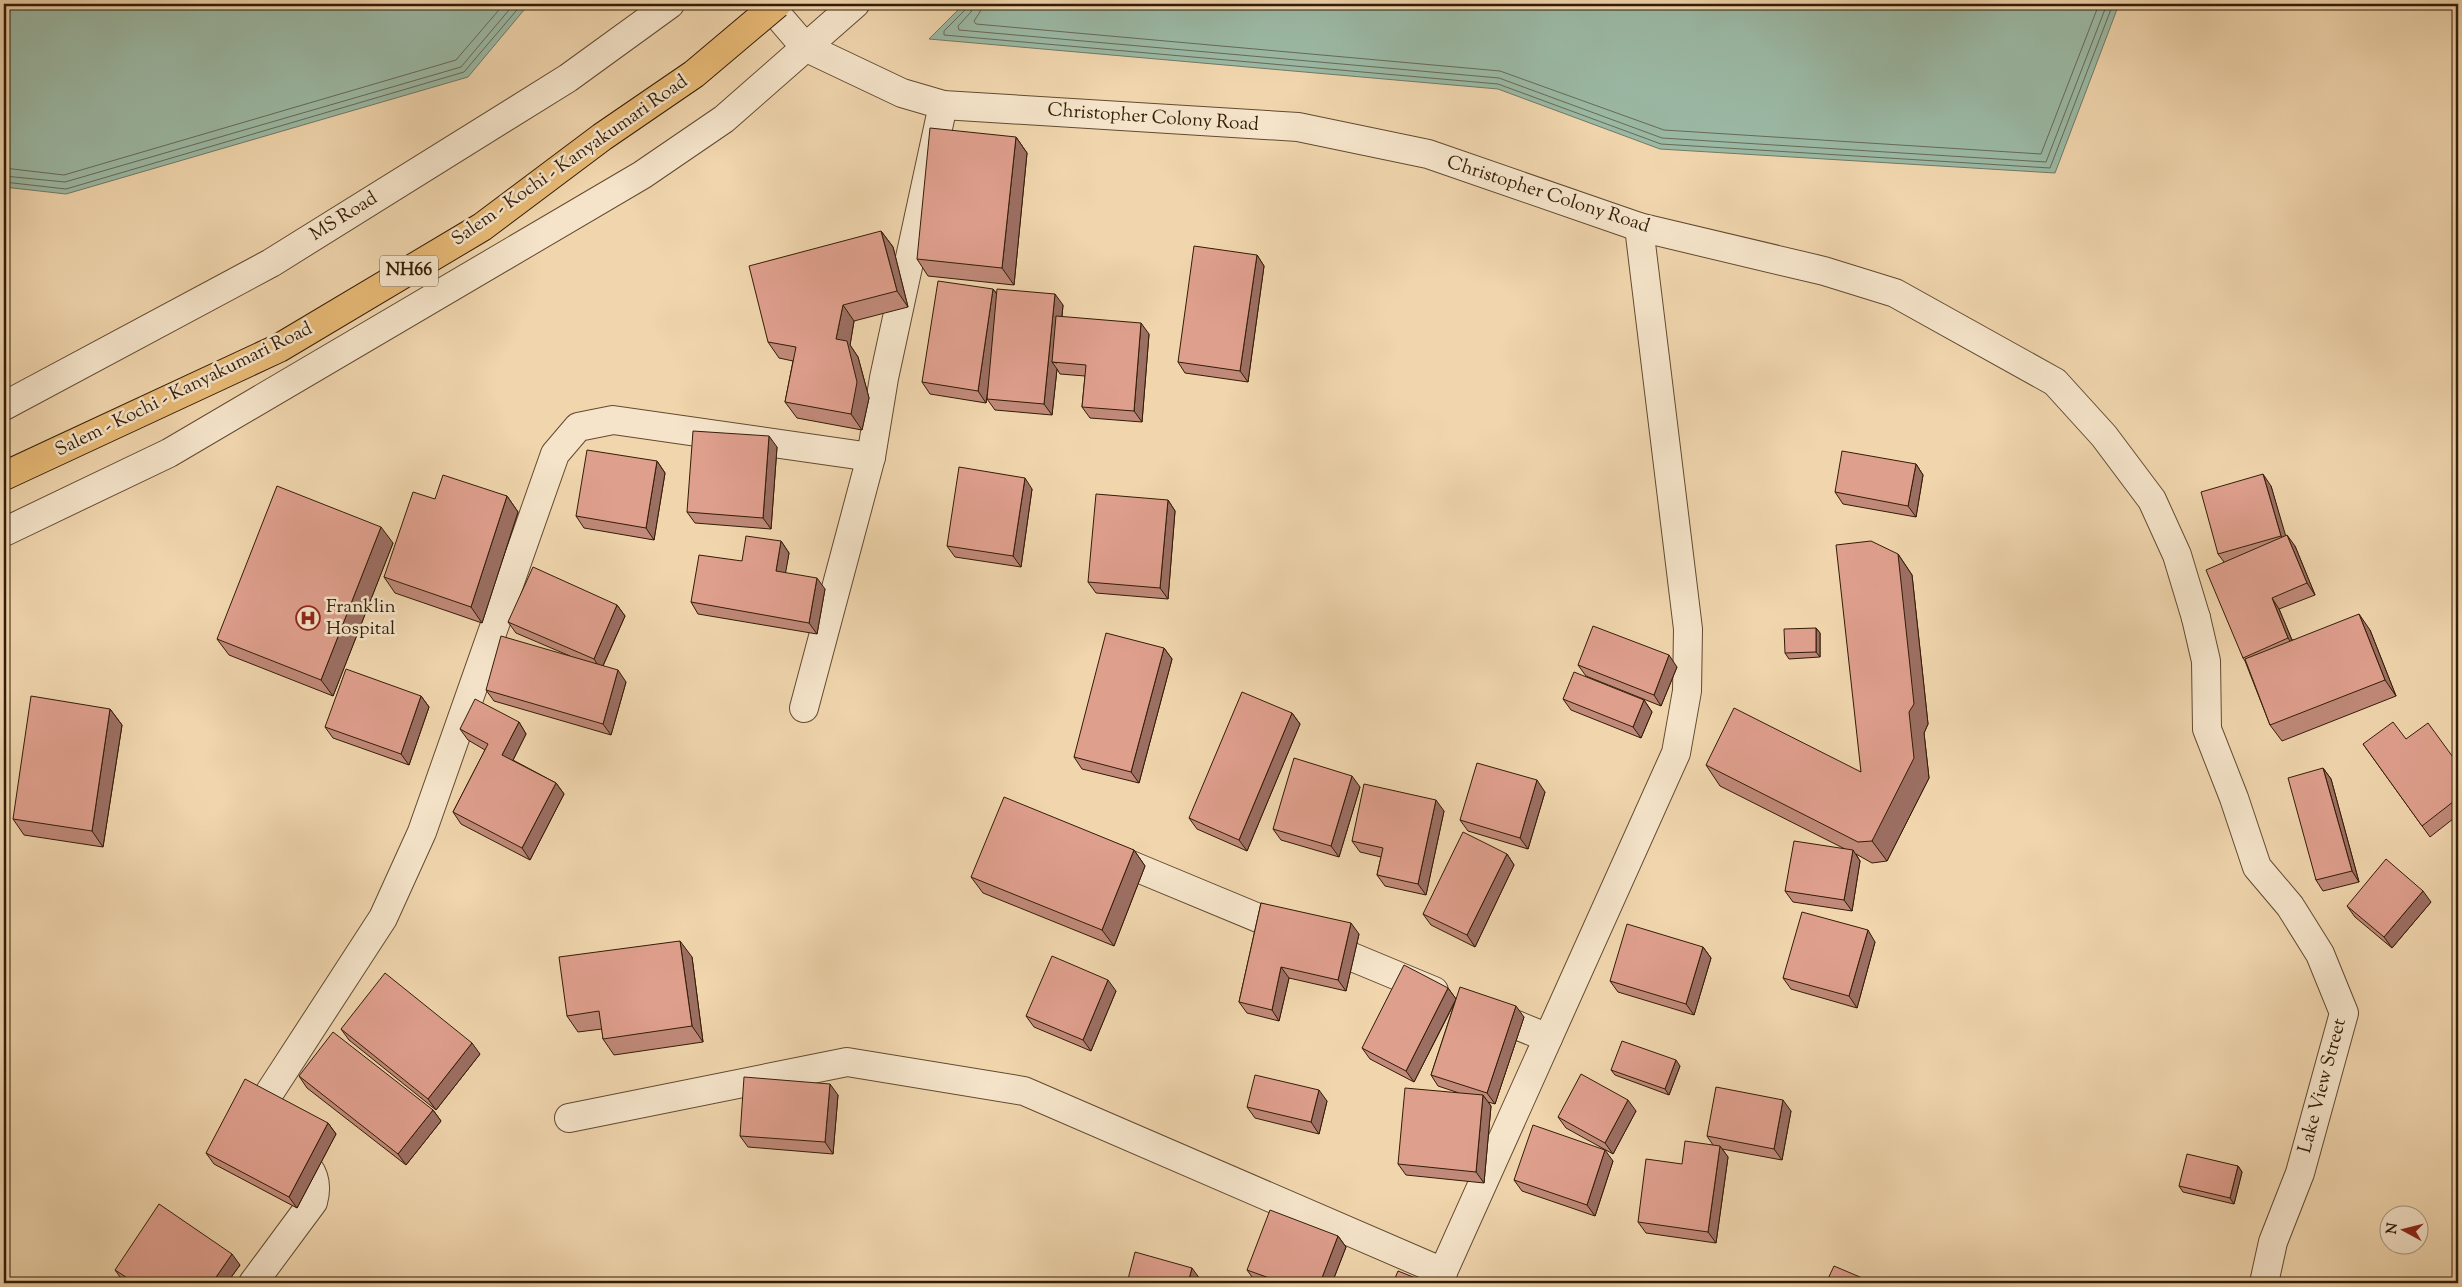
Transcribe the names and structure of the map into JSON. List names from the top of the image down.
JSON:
{
  "streets": {
    "highway": ["Salem - Kochi - Kanyakumari Road", "NH66"],
    "street": ["Christopher Colony Road", "MS Road", "Lake View Street"]
  },
  "crossings": [
    ["Christopher Colony Road", "Lake View Street"]
  ],
  "places": {
    "hospital": ["Franklin Hospital"]
  },
  "north": "left"
}
